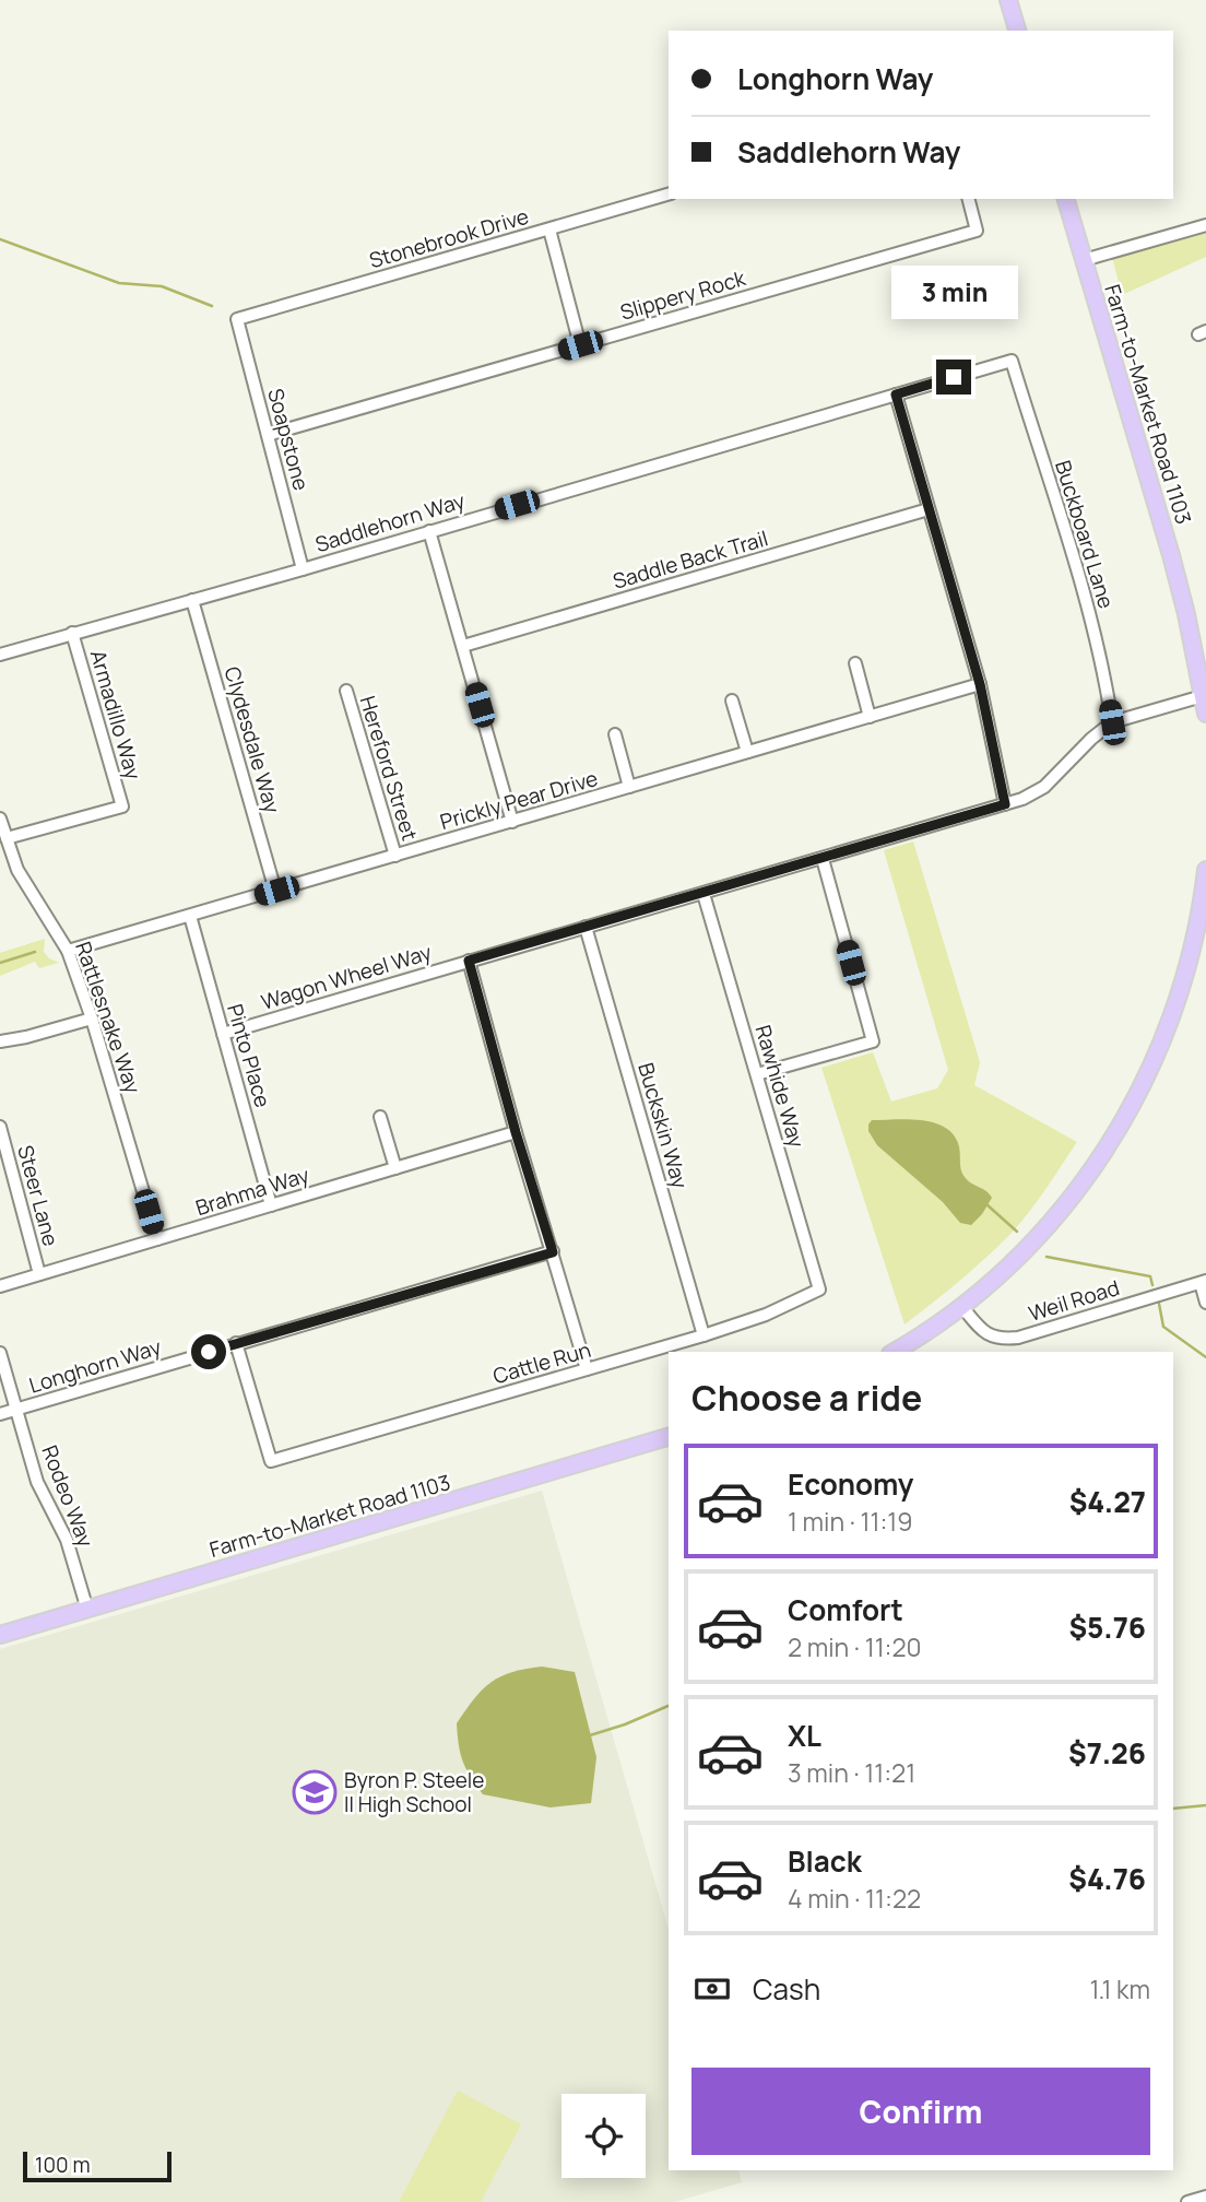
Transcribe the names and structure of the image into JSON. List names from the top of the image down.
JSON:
{
  "streets": {
    "main road": ["Farm-to-Market Road 1103"],
    "street": [
      "Stonebrook Drive",
      "Slippery Rock",
      "Soapstone",
      "Saddlehorn Way",
      "Buckboard Lane",
      "Saddle Back Trail",
      "Armadillo Way",
      "Clydesdale Way",
      "Hereford Street",
      "Prickly Pear Drive",
      "Wagon Wheel Way",
      "Rattlesnake Way",
      "Pinto Place",
      "Rawhide Way",
      "Buckskin Way",
      "Brahma Way",
      "Steer Lane",
      "Weil Road",
      "Cattle Run",
      "Longhorn Way",
      "Rodeo Way"
    ]
  },
  "crossings": [
    ["Stonebrook Drive", "Soapstone"],
    ["Slippery Rock", "Soapstone"],
    ["Farm-to-Market Road 1103", "Wagon Wheel Way"],
    ["Farm-to-Market Road 1103", "Rodeo Way"],
    ["Soapstone", "Saddlehorn Way"],
    ["Saddlehorn Way", "Buckboard Lane"],
    ["Saddlehorn Way", "Armadillo Way"],
    ["Saddlehorn Way", "Clydesdale Way"],
    ["Buckboard Lane", "Wagon Wheel Way"],
    ["Armadillo Way", "Rattlesnake Way"],
    ["Clydesdale Way", "Prickly Pear Drive"],
    ["Hereford Street", "Prickly Pear Drive"],
    ["Prickly Pear Drive", "Rattlesnake Way"],
    ["Prickly Pear Drive", "Pinto Place"],
    ["Wagon Wheel Way", "Pinto Place"],
    ["Wagon Wheel Way", "Rawhide Way"],
    ["Wagon Wheel Way", "Buckskin Way"],
    ["Rattlesnake Way", "Brahma Way"],
    ["Pinto Place", "Brahma Way"],
    ["Rawhide Way", "Cattle Run"],
    ["Buckskin Way", "Cattle Run"],
    ["Brahma Way", "Steer Lane"],
    ["Cattle Run", "Longhorn Way"],
    ["Longhorn Way", "Rodeo Way"]
  ],
  "places": {
    "school or university": ["Byron P. Steele II High School"]
  },
  "scale_bar": "100 m",
  "page": {
    "banner": ["Longhorn Way", "Saddlehorn Way"],
    "bubble": "3 min",
    "heading": "Choose a ride",
    "list": [
      {
        "name": "Economy",
        "note": "1 min · 11:19",
        "value": "$4.27"
      },
      {
        "name": "Comfort",
        "note": "2 min · 11:20",
        "value": "$5.76"
      },
      {
        "name": "XL",
        "note": "3 min · 11:21",
        "value": "$7.26"
      },
      {
        "name": "Black",
        "note": "4 min · 11:22",
        "value": "$4.76"
      }
    ],
    "pay": ["Cash", "1.1 km"],
    "buttons": "Confirm",
    "scale": "100 m"
  }
}
